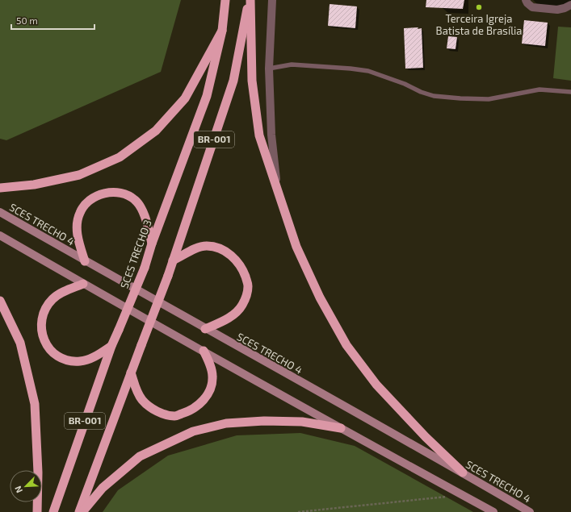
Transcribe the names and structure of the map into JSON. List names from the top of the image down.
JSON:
{
  "streets": {
    "highway": ["BR-001", "SCES TRECHO 3"],
    "main road": ["SCES TRECHO 4"]
  },
  "places": ["Terceira Igreja Batista de Brasília"],
  "scale_bar": "50 m",
  "north": "bottom left"
}
